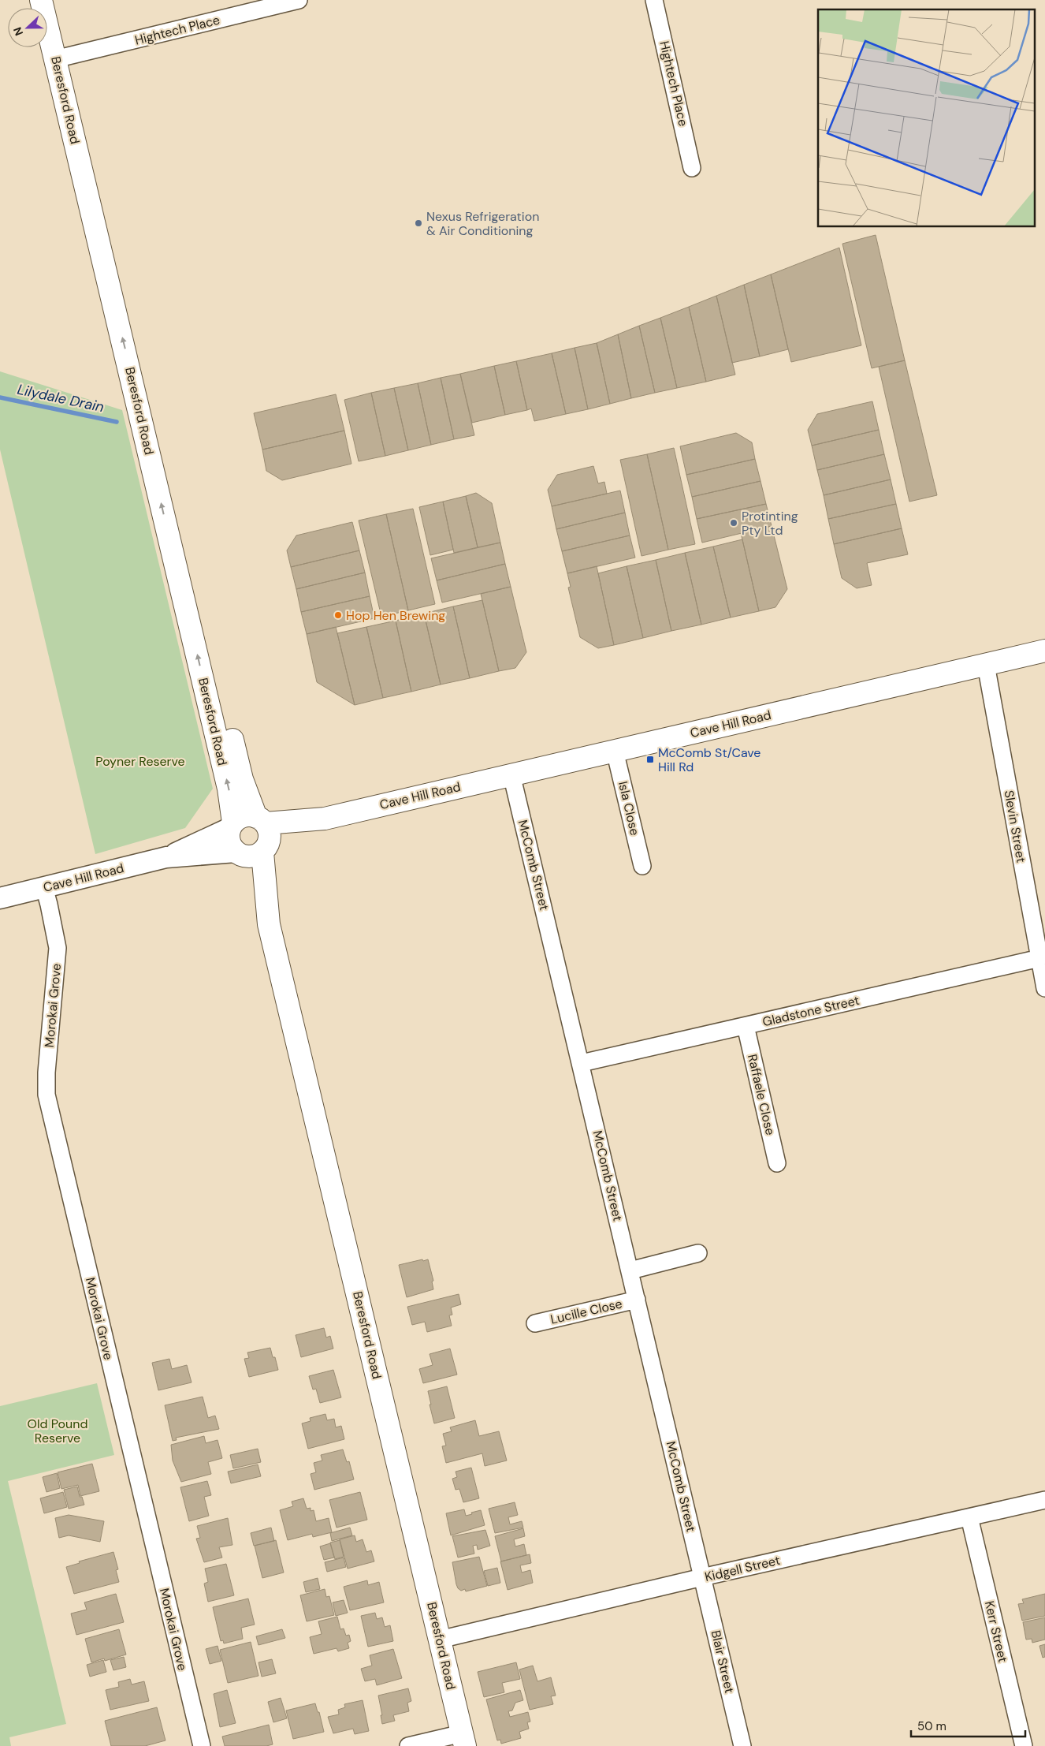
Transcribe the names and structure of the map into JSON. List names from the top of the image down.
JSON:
{
  "streets": {
    "main road": ["Beresford Road", "Cave Hill Road"],
    "street": [
      "Hightech Place",
      "Isla Close",
      "Slevin Street",
      "McComb Street",
      "Morokai Grove",
      "Gladstone Street",
      "Raffaele Close",
      "Lucille Close",
      "Kidgell Street",
      "Kerr Street",
      "Blair Street"
    ]
  },
  "crossings": [
    ["Hightech Place", "Beresford Road"],
    ["Beresford Road", "Cave Hill Road"],
    ["Beresford Road", "Kidgell Street"],
    ["Cave Hill Road", "Isla Close"],
    ["Cave Hill Road", "Slevin Street"],
    ["Cave Hill Road", "McComb Street"],
    ["Cave Hill Road", "Morokai Grove"],
    ["Slevin Street", "Gladstone Street"],
    ["McComb Street", "Gladstone Street"],
    ["McComb Street", "Lucille Close"],
    ["McComb Street", "Kidgell Street"],
    ["McComb Street", "Blair Street"],
    ["Gladstone Street", "Raffaele Close"],
    ["Kidgell Street", "Kerr Street"],
    ["Kidgell Street", "Blair Street"]
  ],
  "water": ["Lilydale Drain"],
  "parks": ["Poyner Reserve", "Old Pound Reserve"],
  "places": {
    "other": ["Nexus Refrigeration & Air Conditioning", "Protinting Pty Ltd", "Hop Hen Brewing"],
    "transit": ["McComb St/Cave Hill Rd"]
  },
  "scale_bar": "50 m",
  "north": "left"
}
